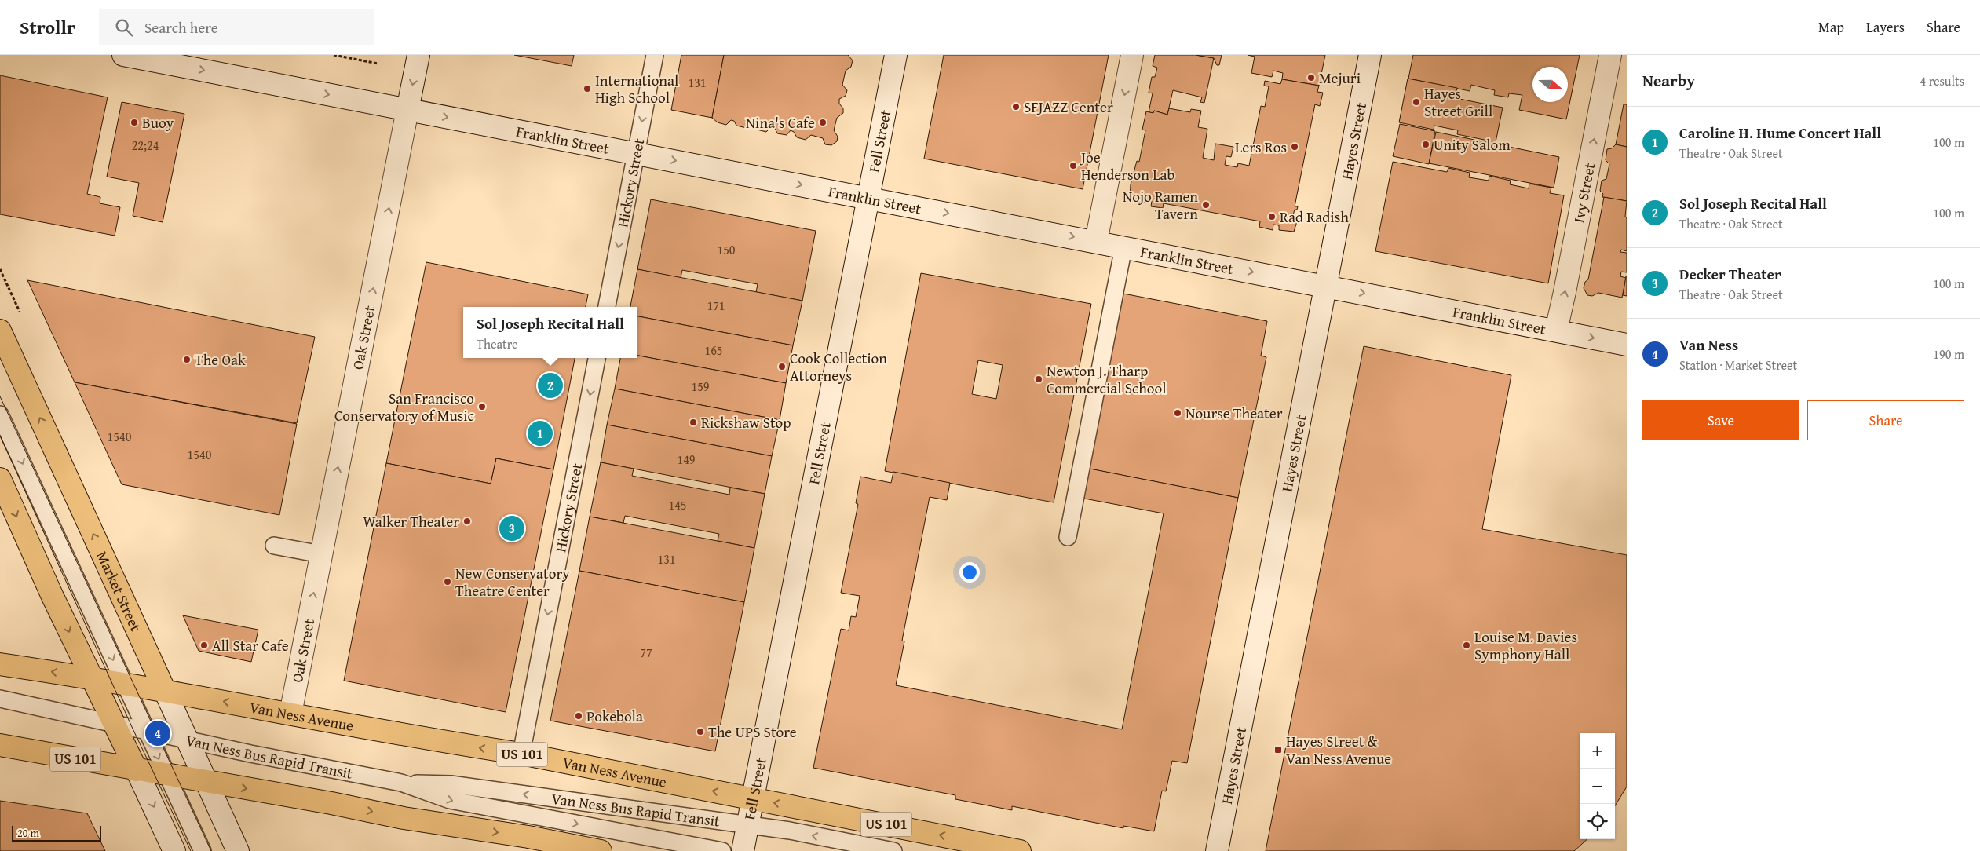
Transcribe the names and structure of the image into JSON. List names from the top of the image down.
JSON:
{
  "streets": {
    "main road": [
      "Franklin Street",
      "Fell Street",
      "Hayes Street",
      "Ivy Street",
      "Oak Street",
      "Market Street",
      "Van Ness Avenue",
      "US 101"
    ],
    "lane": ["Hickory Street", "Van Ness Bus Rapid Transit"]
  },
  "crossings": [
    ["Franklin Street", "Fell Street"],
    ["Franklin Street", "Hayes Street"],
    ["Franklin Street", "Hickory Street"],
    ["Franklin Street", "Ivy Street"],
    ["Franklin Street", "Oak Street"],
    ["Fell Street", "Van Ness Avenue"],
    ["Fell Street", "Van Ness Bus Rapid Transit"],
    ["Hickory Street", "Van Ness Avenue"],
    ["Oak Street", "Van Ness Avenue"],
    ["Market Street", "Van Ness Avenue"],
    ["Market Street", "US 101"],
    ["Market Street", "Van Ness Bus Rapid Transit"],
    ["Van Ness Avenue", "US 101"]
  ],
  "one_way": [
    "Franklin Street",
    "Hickory Street",
    "Ivy Street",
    "Oak Street"
  ],
  "places": {
    "other": [
      "Mejuri",
      "International High School",
      "Hayes Street Grill",
      "SFJAZZ Center",
      "Buoy",
      "Nina's Cafe",
      "Unity Salom",
      "Lers Ros",
      "Joe Henderson Lab",
      "Nojo Ramen Tavern",
      "Rad Radish",
      "The Oak",
      "Cook Collection Attorneys",
      "Newton J. Tharp Commercial School",
      "San Francisco Conservatory of Music",
      "Nourse Theater",
      "Rickshaw Stop",
      "Walker Theater",
      "New Conservatory Theatre Center",
      "All Star Cafe",
      "Louise M. Davies Symphony Hall",
      "Pokebola",
      "The UPS Store"
    ],
    "transit": ["Hayes Street & Van Ness Avenue"]
  },
  "house_numbers": [
    "131",
    "22;24",
    "150",
    "171",
    "165",
    "159",
    "1540",
    "1540",
    "149",
    "145",
    "131",
    "77"
  ],
  "scale_bar": "20 m",
  "north": "right",
  "page": {
    "header": "Strollr",
    "search": "Search here",
    "nav": ["Map", "Layers", "Share"],
    "heading": ["Nearby", "4 results"],
    "list": [
      {
        "mark": "1",
        "name": "Caroline H. Hume Concert Hall",
        "note": "Theatre · Oak Street",
        "value": "100 m"
      },
      {
        "mark": "2",
        "name": "Sol Joseph Recital Hall",
        "note": "Theatre · Oak Street",
        "value": "100 m"
      },
      {
        "mark": "3",
        "name": "Decker Theater",
        "note": "Theatre · Oak Street",
        "value": "100 m"
      },
      {
        "mark": "4",
        "name": "Van Ness",
        "note": "Station · Market Street",
        "value": "190 m"
      }
    ],
    "popup": ["Sol Joseph Recital Hall", "Theatre"],
    "pins": [
      "2",
      "1",
      "3",
      "4"
    ],
    "buttons": ["Save", "Share"],
    "map_buttons": ["+", "−"],
    "scale": "20 m"
  }
}
